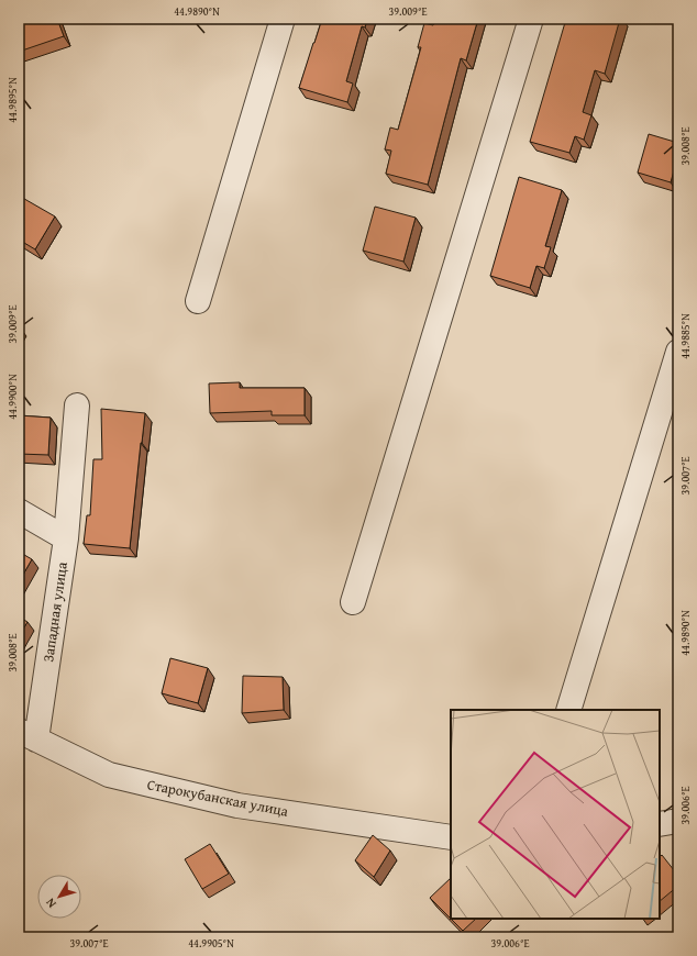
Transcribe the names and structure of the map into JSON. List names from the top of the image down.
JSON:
{
  "streets": {
    "street": ["Западная улица", "Старокубанская улица"]
  },
  "crossings": [
    ["Западная улица", "Старокубанская улица"]
  ],
  "north": "bottom left",
  "coordinates": [
    "44.9890°N",
    "39.009°E",
    "44.9895°N",
    "39.008°E",
    "44.9885°N",
    "44.9900°N",
    "39.007°E",
    "39.006°E",
    "44.9905°N"
  ]
}
